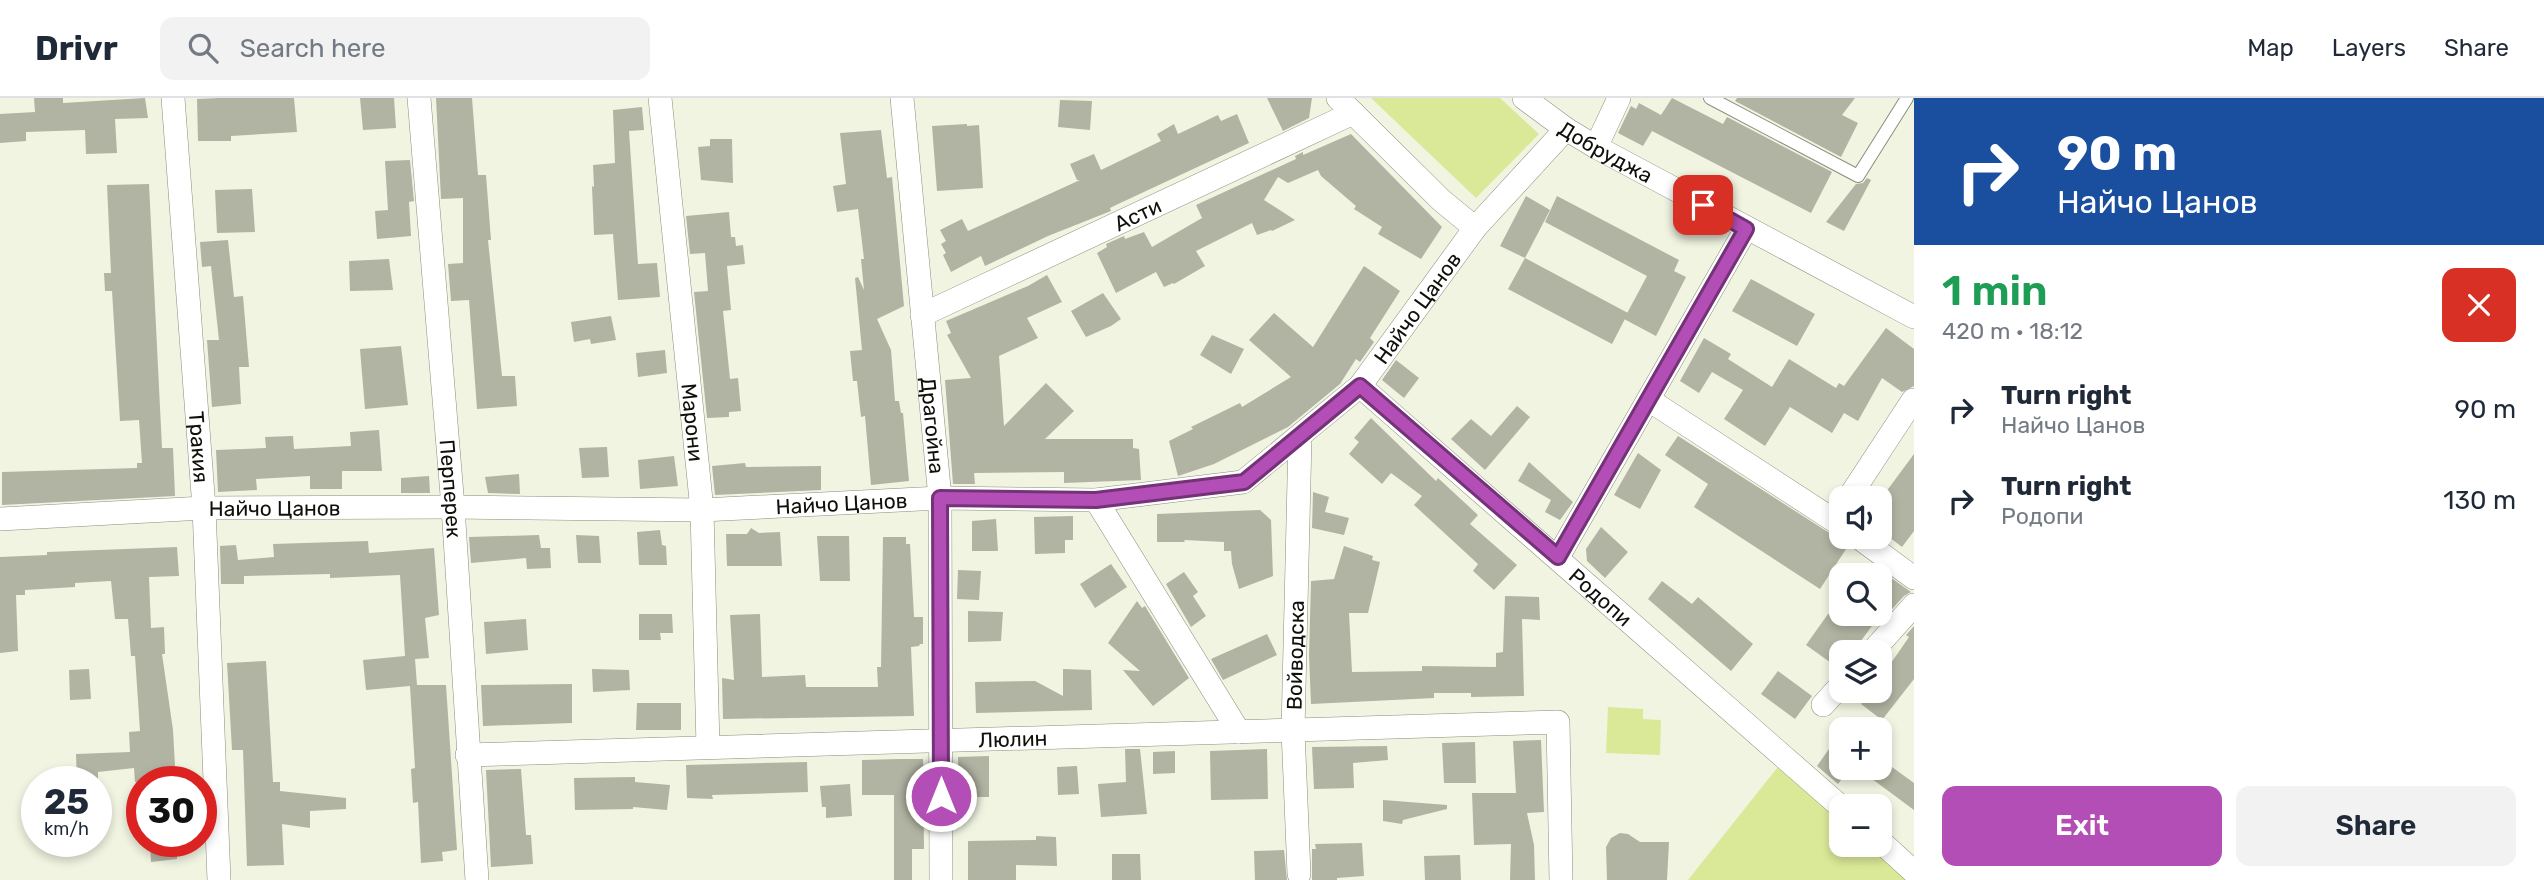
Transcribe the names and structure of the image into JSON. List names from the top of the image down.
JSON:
{
  "streets": {
    "street": [
      "Добруджа",
      "Асти",
      "Найчо Цанов",
      "Марони",
      "Драгойна",
      "Тракия",
      "Перперек",
      "Родопи",
      "Войводска",
      "Люлин"
    ]
  },
  "crossings": [
    ["Добруджа", "Найчо Цанов"],
    ["Асти", "Драгойна"],
    ["Найчо Цанов", "Марони"],
    ["Найчо Цанов", "Драгойна"],
    ["Найчо Цанов", "Тракия"],
    ["Найчо Цанов", "Перперек"],
    ["Найчо Цанов", "Родопи"],
    ["Найчо Цанов", "Войводска"],
    ["Марони", "Люлин"],
    ["Драгойна", "Люлин"],
    ["Перперек", "Люлин"],
    ["Войводска", "Люлин"]
  ],
  "page": {
    "header": "Drivr",
    "search": "Search here",
    "nav": ["Map", "Layers", "Share"],
    "turn": ["90 m", "Найчо Цанов"],
    "heading": ["1 min", "420 m · 18:12"],
    "list": [
      {
        "name": "Turn right",
        "note": "Найчо Цанов",
        "value": "90 m"
      },
      {
        "name": "Turn right",
        "note": "Родопи",
        "value": "130 m"
      }
    ],
    "map_buttons": ["+", "−"],
    "speed": "25 km/h",
    "limit": "30",
    "buttons": ["Exit", "Share"]
  }
}
